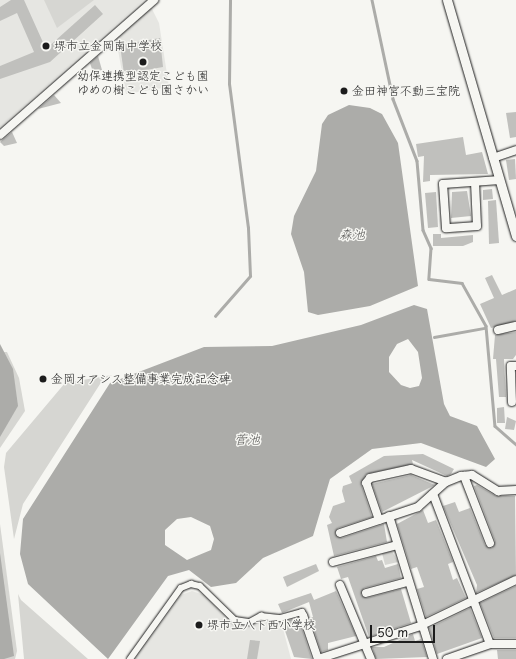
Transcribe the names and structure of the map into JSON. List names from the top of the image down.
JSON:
{
  "water": ["森池", "菅池"],
  "places": [
    "堺市立金岡南中学校",
    "幼保連携型認定こども園 ゆめの樹こども園さかい",
    "金田神宮不動三宝院",
    "金岡オアシス整備事業完成記念碑",
    "堺市立八下西小学校"
  ],
  "scale_bar": "50 m"
}
